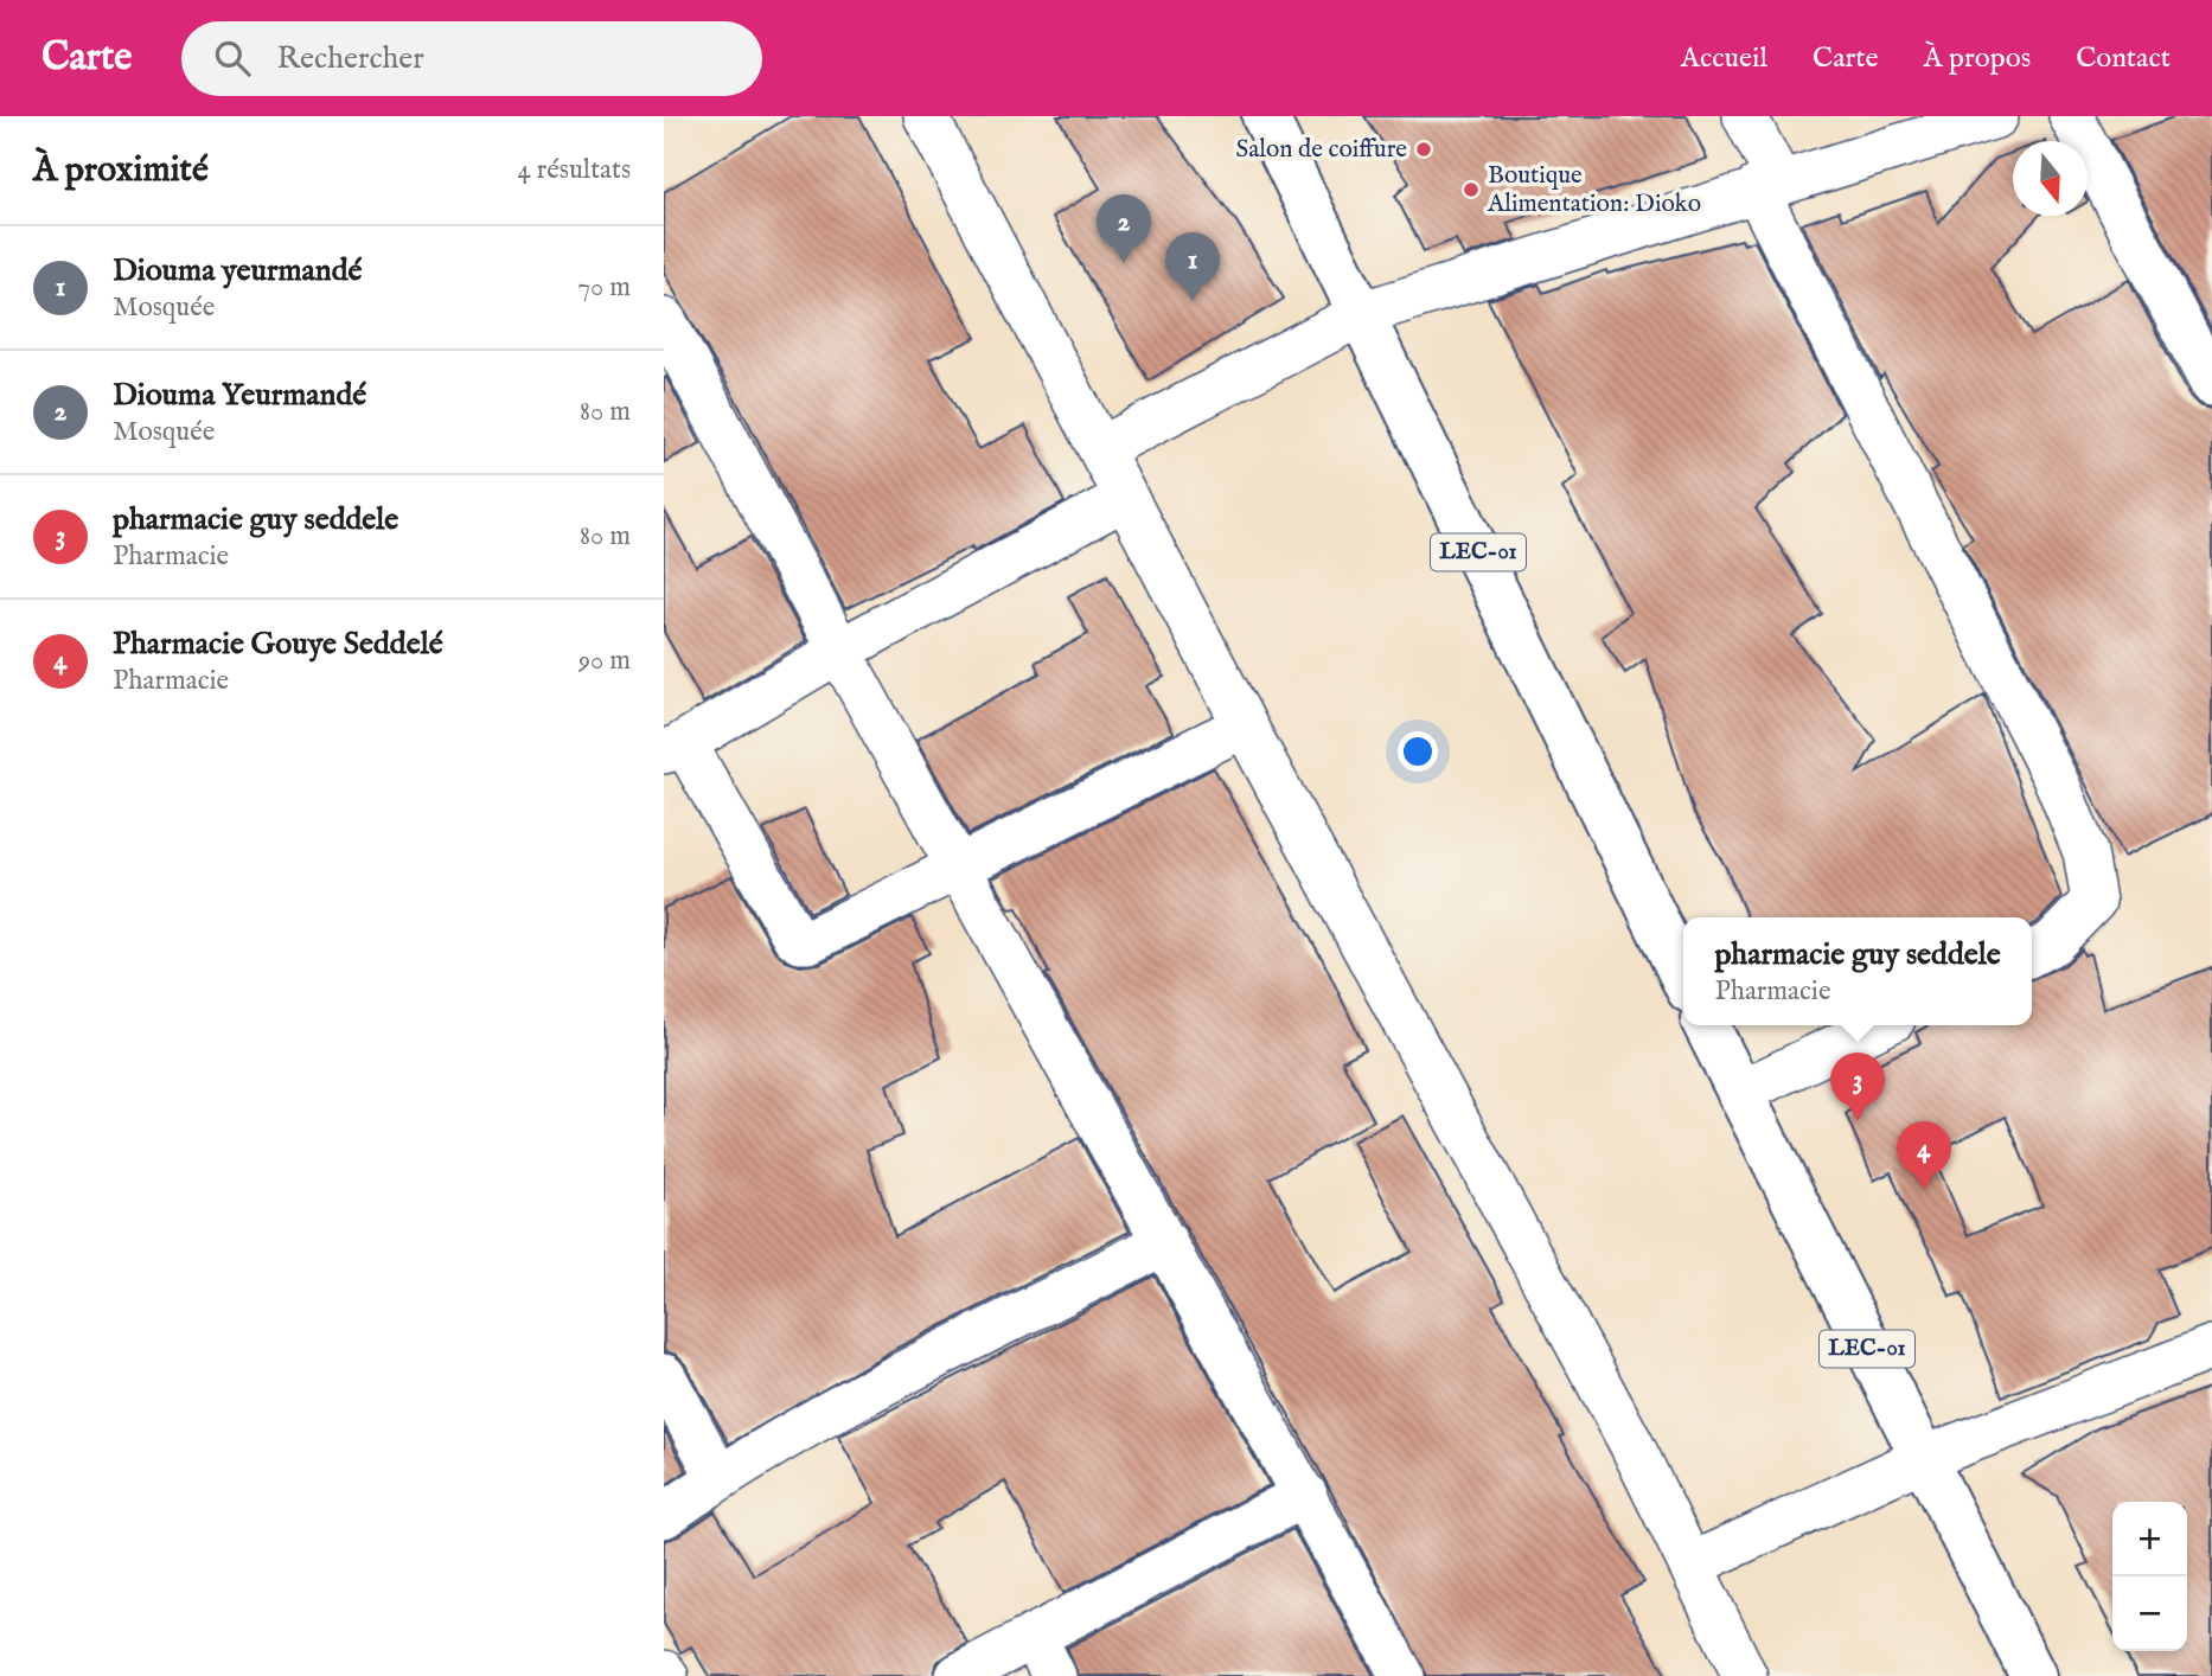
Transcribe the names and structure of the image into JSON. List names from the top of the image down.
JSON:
{
  "streets": {
    "highway": ["LEC-01"]
  },
  "places": ["Salon de coiffure", "Boutique Alimentation: Dioko"],
  "north": "bottom",
  "page": {
    "header": "Carte",
    "search": "Rechercher",
    "nav": [
      "Accueil",
      "Carte",
      "À propos",
      "Contact"
    ],
    "heading": ["À proximité", "4 résultats"],
    "pins": [
      "2",
      "1",
      "3",
      "4"
    ],
    "list": [
      {
        "mark": "1",
        "name": "Diouma yeurmandé",
        "note": "Mosquée",
        "value": "70 m"
      },
      {
        "mark": "2",
        "name": "Diouma Yeurmandé",
        "note": "Mosquée",
        "value": "80 m"
      },
      {
        "mark": "3",
        "name": "pharmacie guy seddele",
        "note": "Pharmacie",
        "value": "80 m"
      },
      {
        "mark": "4",
        "name": "Pharmacie Gouye Seddelé",
        "note": "Pharmacie",
        "value": "90 m"
      }
    ],
    "popup": ["pharmacie guy seddele", "Pharmacie"],
    "map_buttons": ["+", "−"]
  }
}
